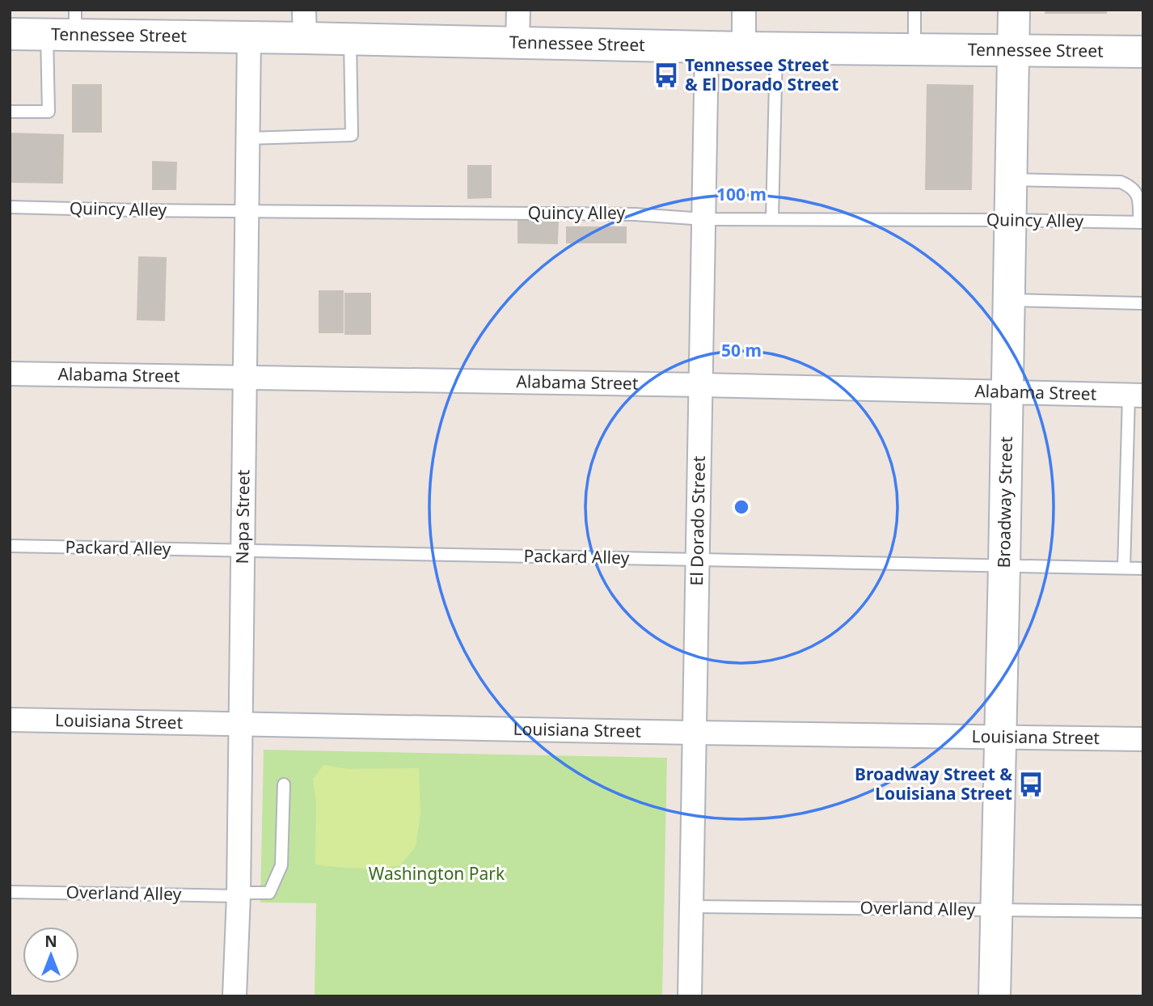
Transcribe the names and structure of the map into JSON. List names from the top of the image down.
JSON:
{
  "streets": {
    "main road": ["Tennessee Street", "Broadway Street"],
    "street": [
      "Alabama Street",
      "Napa Street",
      "El Dorado Street",
      "Louisiana Street"
    ],
    "lane": ["Quincy Alley", "Packard Alley", "Overland Alley"]
  },
  "crossings": [
    ["Tennessee Street", "Broadway Street"],
    ["Tennessee Street", "Napa Street"],
    ["Tennessee Street", "El Dorado Street"],
    ["Quincy Alley", "Broadway Street"],
    ["Quincy Alley", "Napa Street"],
    ["Quincy Alley", "El Dorado Street"],
    ["Alabama Street", "Broadway Street"],
    ["Alabama Street", "Napa Street"],
    ["Alabama Street", "El Dorado Street"],
    ["Broadway Street", "Packard Alley"],
    ["Broadway Street", "Louisiana Street"],
    ["Broadway Street", "Overland Alley"],
    ["Napa Street", "Packard Alley"],
    ["Napa Street", "Louisiana Street"],
    ["Napa Street", "Overland Alley"],
    ["El Dorado Street", "Packard Alley"],
    ["El Dorado Street", "Louisiana Street"],
    ["El Dorado Street", "Overland Alley"]
  ],
  "parks": ["Washington Park"],
  "places": {
    "bus stop": ["Tennessee Street & El Dorado Street", "Broadway Street & Louisiana Street"]
  },
  "north": "top",
  "rings": ["100 m", "50 m"]
}
